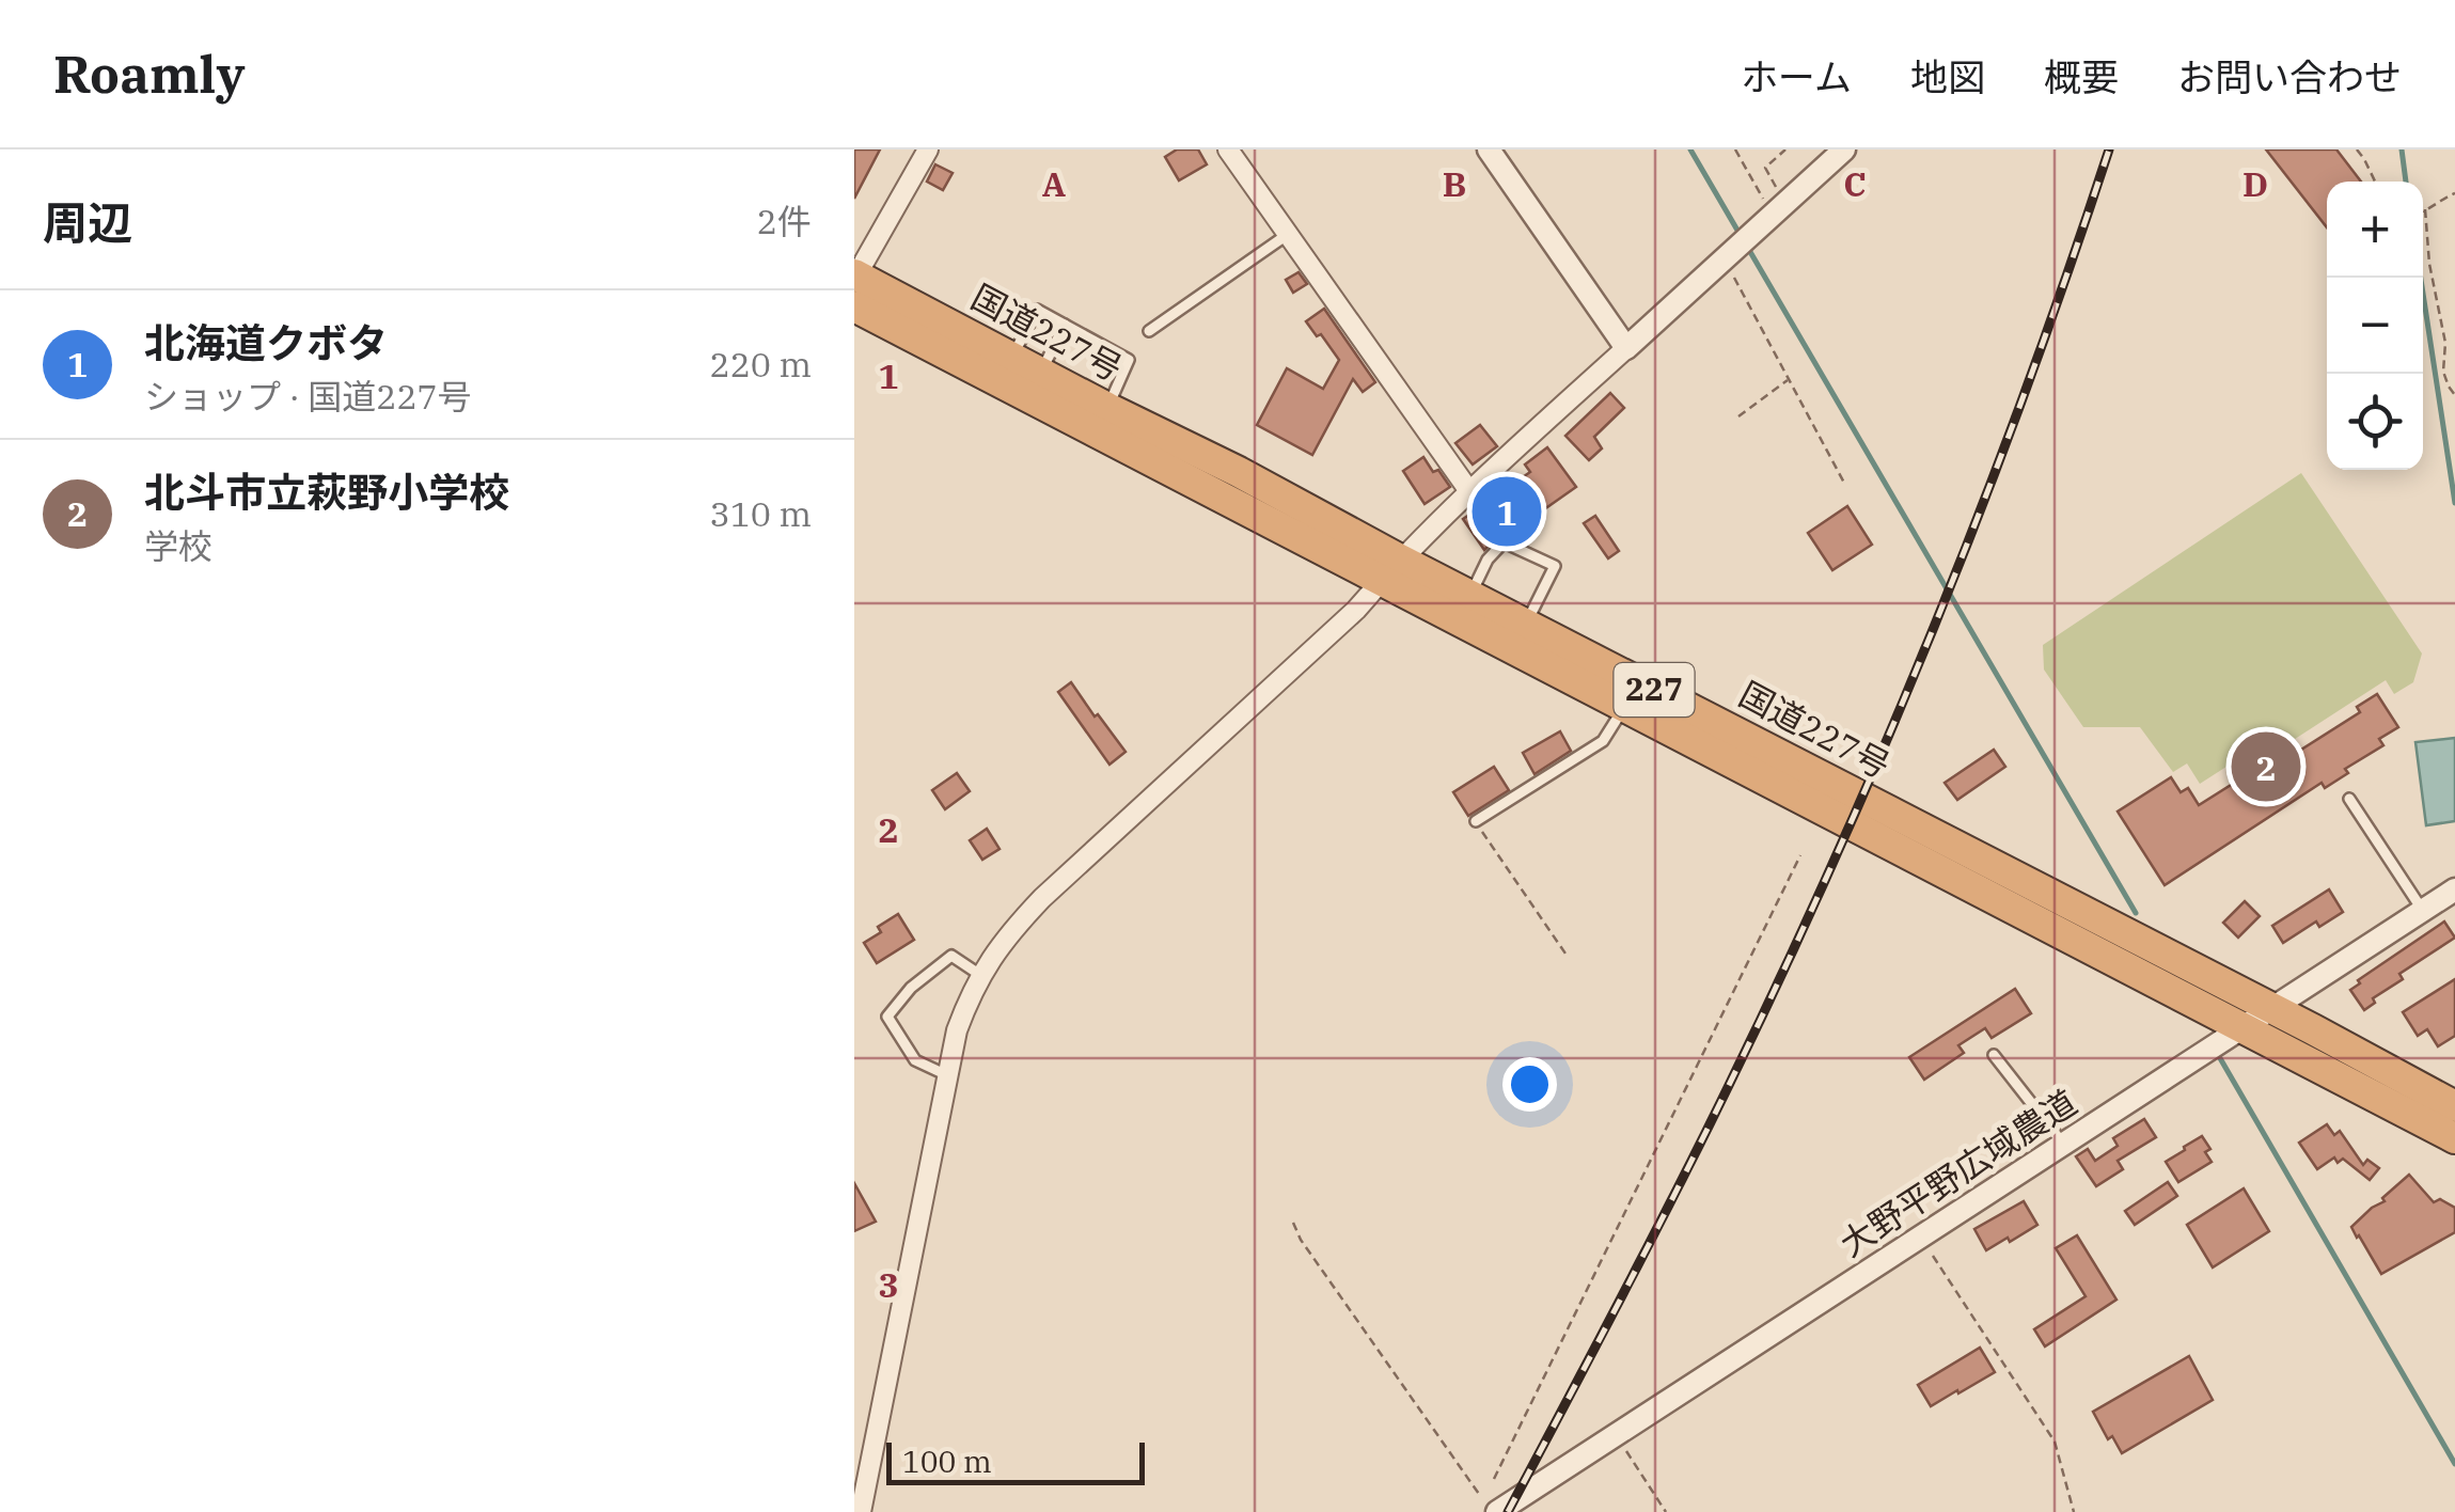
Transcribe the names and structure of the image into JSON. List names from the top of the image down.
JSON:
{
  "streets": {
    "highway": ["国道227号", "227"],
    "street": ["大野平野広域農道"]
  },
  "crossings": [
    ["国道227号", "大野平野広域農道"]
  ],
  "scale_bar": "100 m",
  "page": {
    "header": "Roamly",
    "nav": [
      "ホーム",
      "地図",
      "概要",
      "お問い合わせ"
    ],
    "heading": ["周辺", "2件"],
    "map_buttons": ["+", "−"],
    "list": [
      {
        "mark": "1",
        "name": "北海道クボタ",
        "note": "ショップ · 国道227号",
        "value": "220 m"
      },
      {
        "mark": "2",
        "name": "北斗市立萩野小学校",
        "note": "学校",
        "value": "310 m"
      }
    ],
    "pins": ["1", "2"],
    "scale": "100 m"
  },
  "grid": {
    "columns": [
      "A",
      "B",
      "C",
      "D"
    ],
    "rows": ["1", "2", "3"]
  }
}
